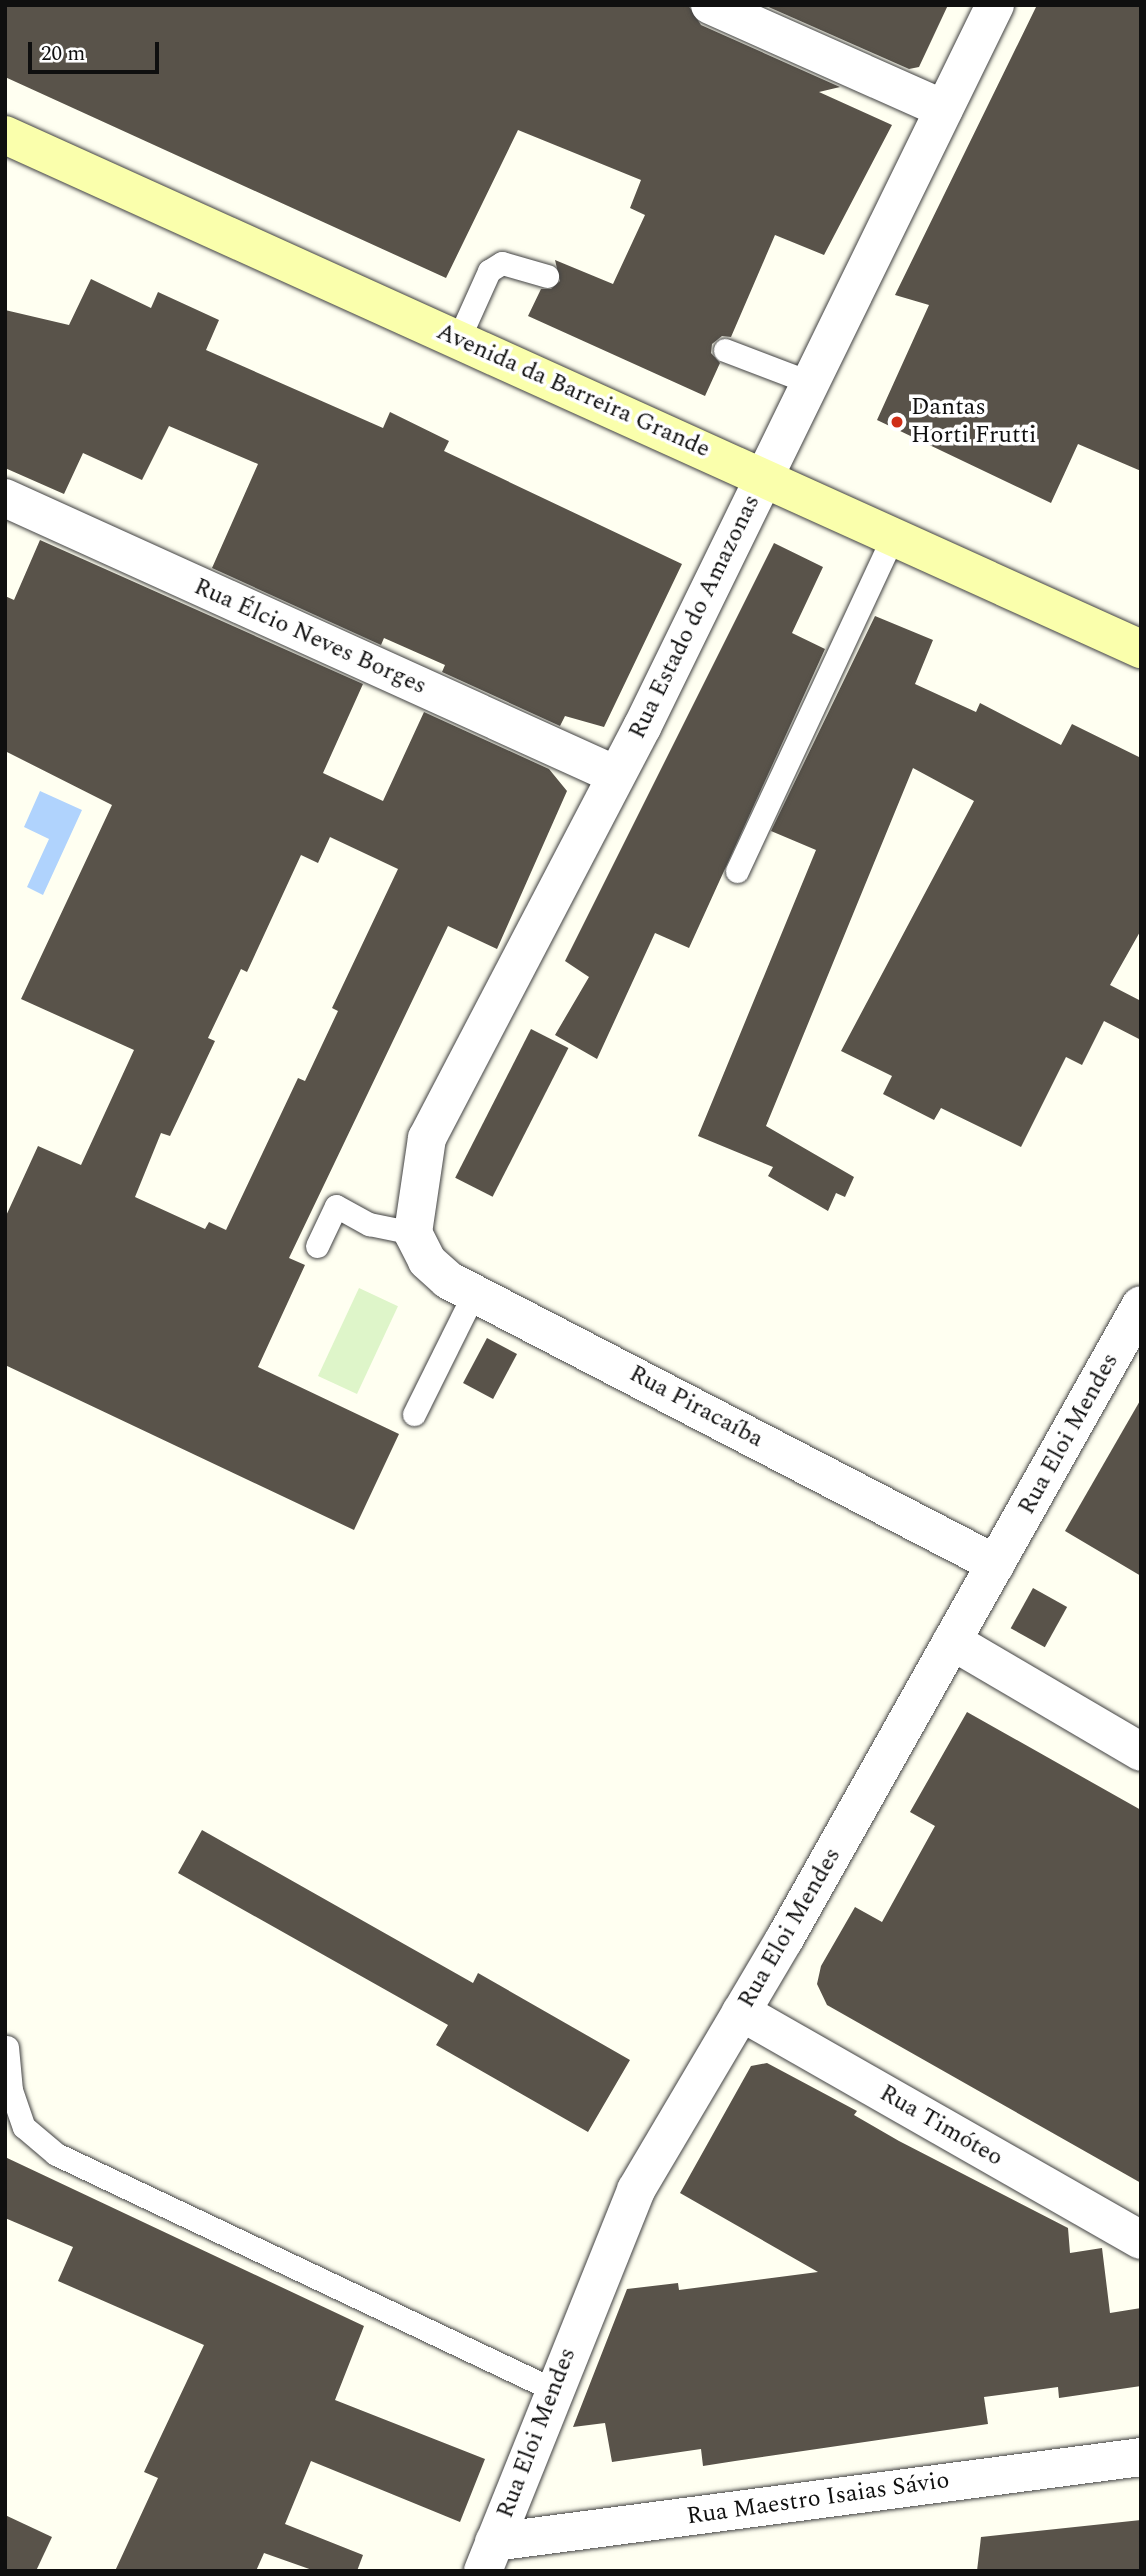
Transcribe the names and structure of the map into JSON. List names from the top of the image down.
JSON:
{
  "streets": {
    "main road": ["Avenida da Barreira Grande"],
    "street": [
      "Rua Estado do Amazonas",
      "Rua Élcio Neves Borges",
      "Rua Piracaíba",
      "Rua Eloi Mendes",
      "Rua Timóteo",
      "Rua Maestro Isaias Sávio"
    ]
  },
  "crossings": [
    ["Avenida da Barreira Grande", "Rua Estado do Amazonas"],
    ["Rua Estado do Amazonas", "Rua Élcio Neves Borges"],
    ["Rua Estado do Amazonas", "Rua Piracaíba"],
    ["Rua Piracaíba", "Rua Eloi Mendes"],
    ["Rua Eloi Mendes", "Rua Timóteo"],
    ["Rua Eloi Mendes", "Rua Maestro Isaias Sávio"]
  ],
  "places": ["Dantas Horti Frutti"],
  "scale_bar": "20 m"
}
